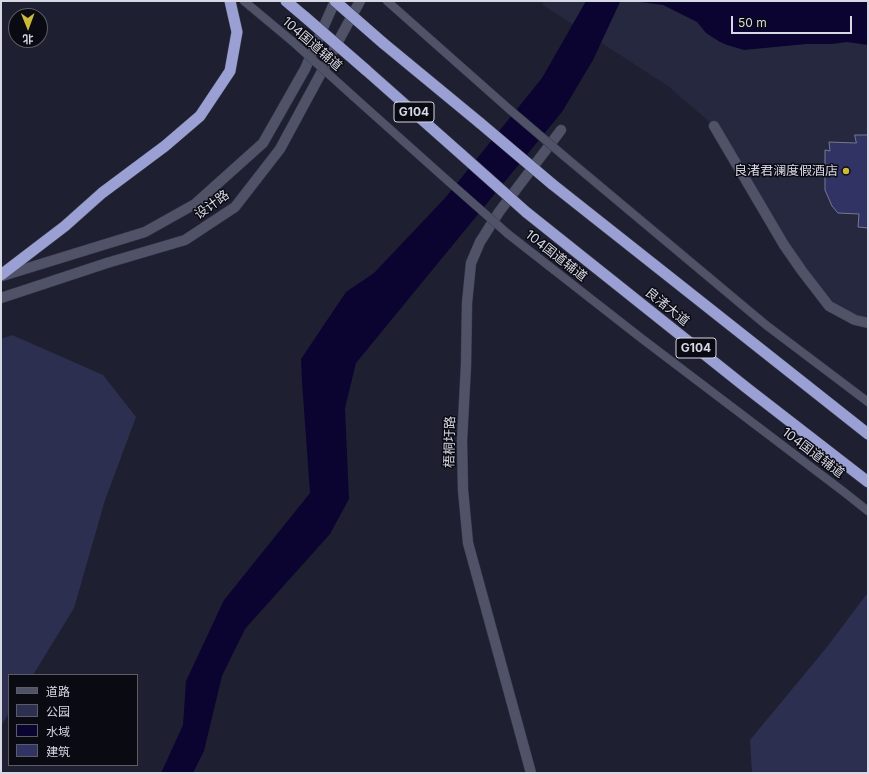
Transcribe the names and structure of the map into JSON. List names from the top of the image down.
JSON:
{
  "streets": {
    "highway": ["G104", "良渚大道"],
    "main road": ["设计路", "梧桐圩路"],
    "lane": ["104国道辅道"]
  },
  "crossings": [
    ["设计路", "良渚大道"]
  ],
  "places": ["良渚君澜度假酒店"],
  "legend": [
    "道路",
    "公园",
    "水域",
    "建筑"
  ],
  "scale_bar": "50 m",
  "north": "bottom"
}
